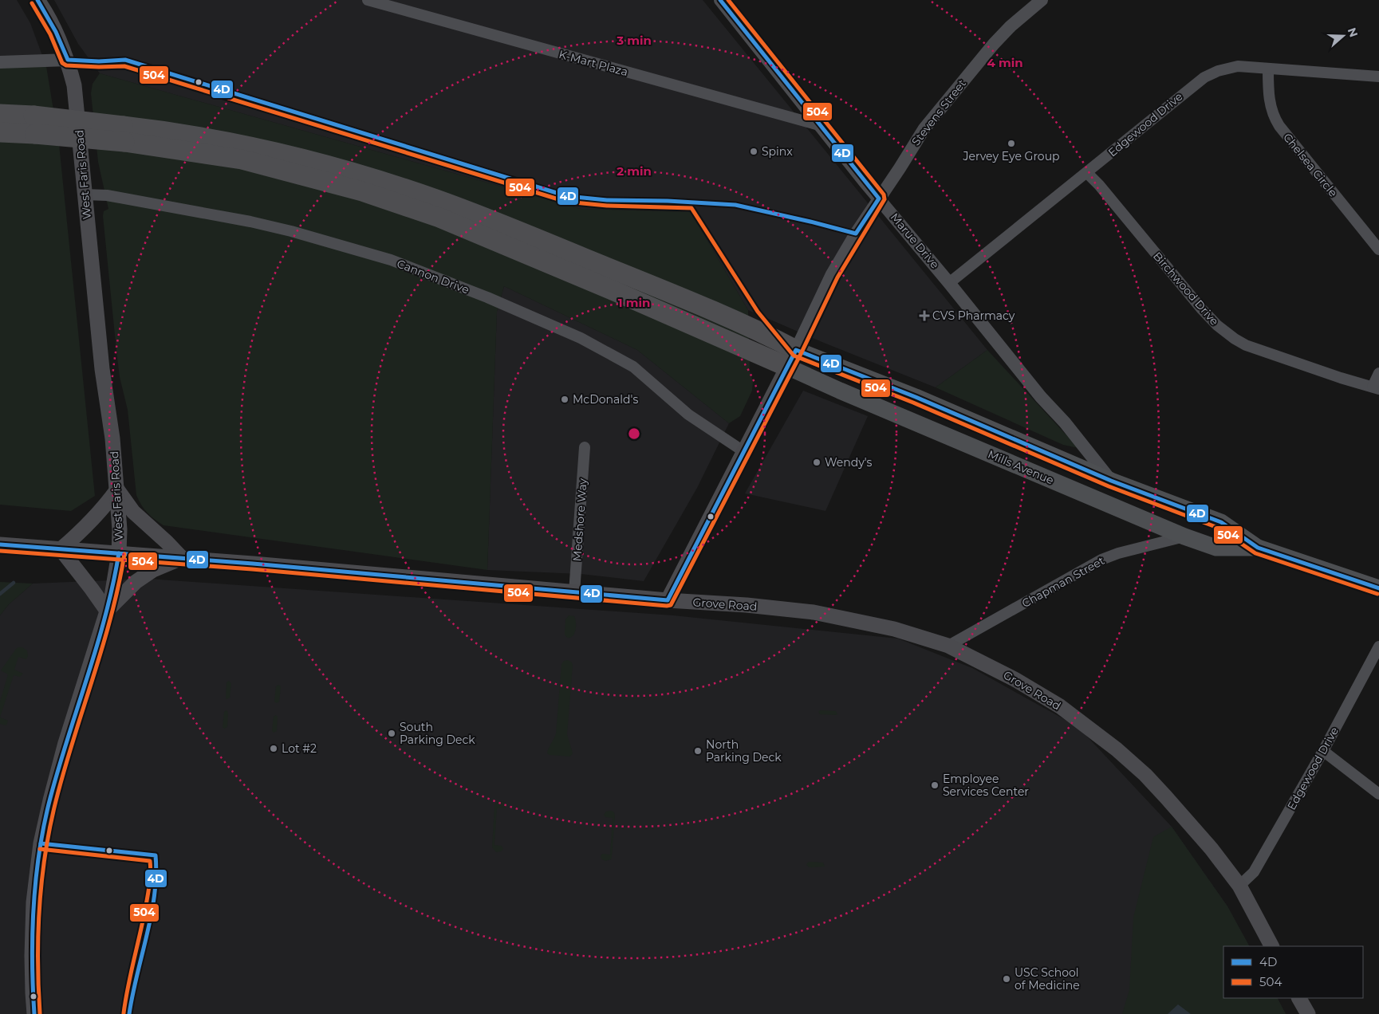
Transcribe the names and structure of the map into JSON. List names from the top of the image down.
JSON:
{
  "streets": {
    "main road": ["West Faris Road", "Mills Avenue", "Grove Road"],
    "street": [
      "K-Mart Plaza",
      "Stevens Street",
      "Edgewood Drive",
      "Chelsea Circle",
      "Marue Drive",
      "Cannon Drive",
      "Birchwood Drive",
      "Medshore Way",
      "Chapman Street"
    ]
  },
  "crossings": [
    ["K-Mart Plaza", "Marue Drive"],
    ["Stevens Street", "Marue Drive"],
    ["Stevens Street", "Mills Avenue"],
    ["Edgewood Drive", "Chelsea Circle"],
    ["Edgewood Drive", "Marue Drive"],
    ["Edgewood Drive", "Birchwood Drive"],
    ["Edgewood Drive", "Grove Road"],
    ["West Faris Road", "Cannon Drive"],
    ["West Faris Road", "Grove Road"],
    ["Marue Drive", "Mills Avenue"],
    ["Mills Avenue", "Chapman Street"],
    ["Medshore Way", "Grove Road"],
    ["Chapman Street", "Grove Road"]
  ],
  "places": {
    "other": [
      "Jervey Eye Group",
      "Spinx",
      "McDonald's",
      "Wendy's",
      "South Parking Deck",
      "Lot #2",
      "North Parking Deck",
      "Employee Services Center",
      "USC School of Medicine"
    ],
    "health": ["CVS Pharmacy"]
  },
  "lines": ["transit line 4D", "transit line 504"],
  "legend": ["4D", "504"],
  "north": "right",
  "rings": [
    "3 min",
    "4 min",
    "2 min",
    "1 min"
  ]
}
